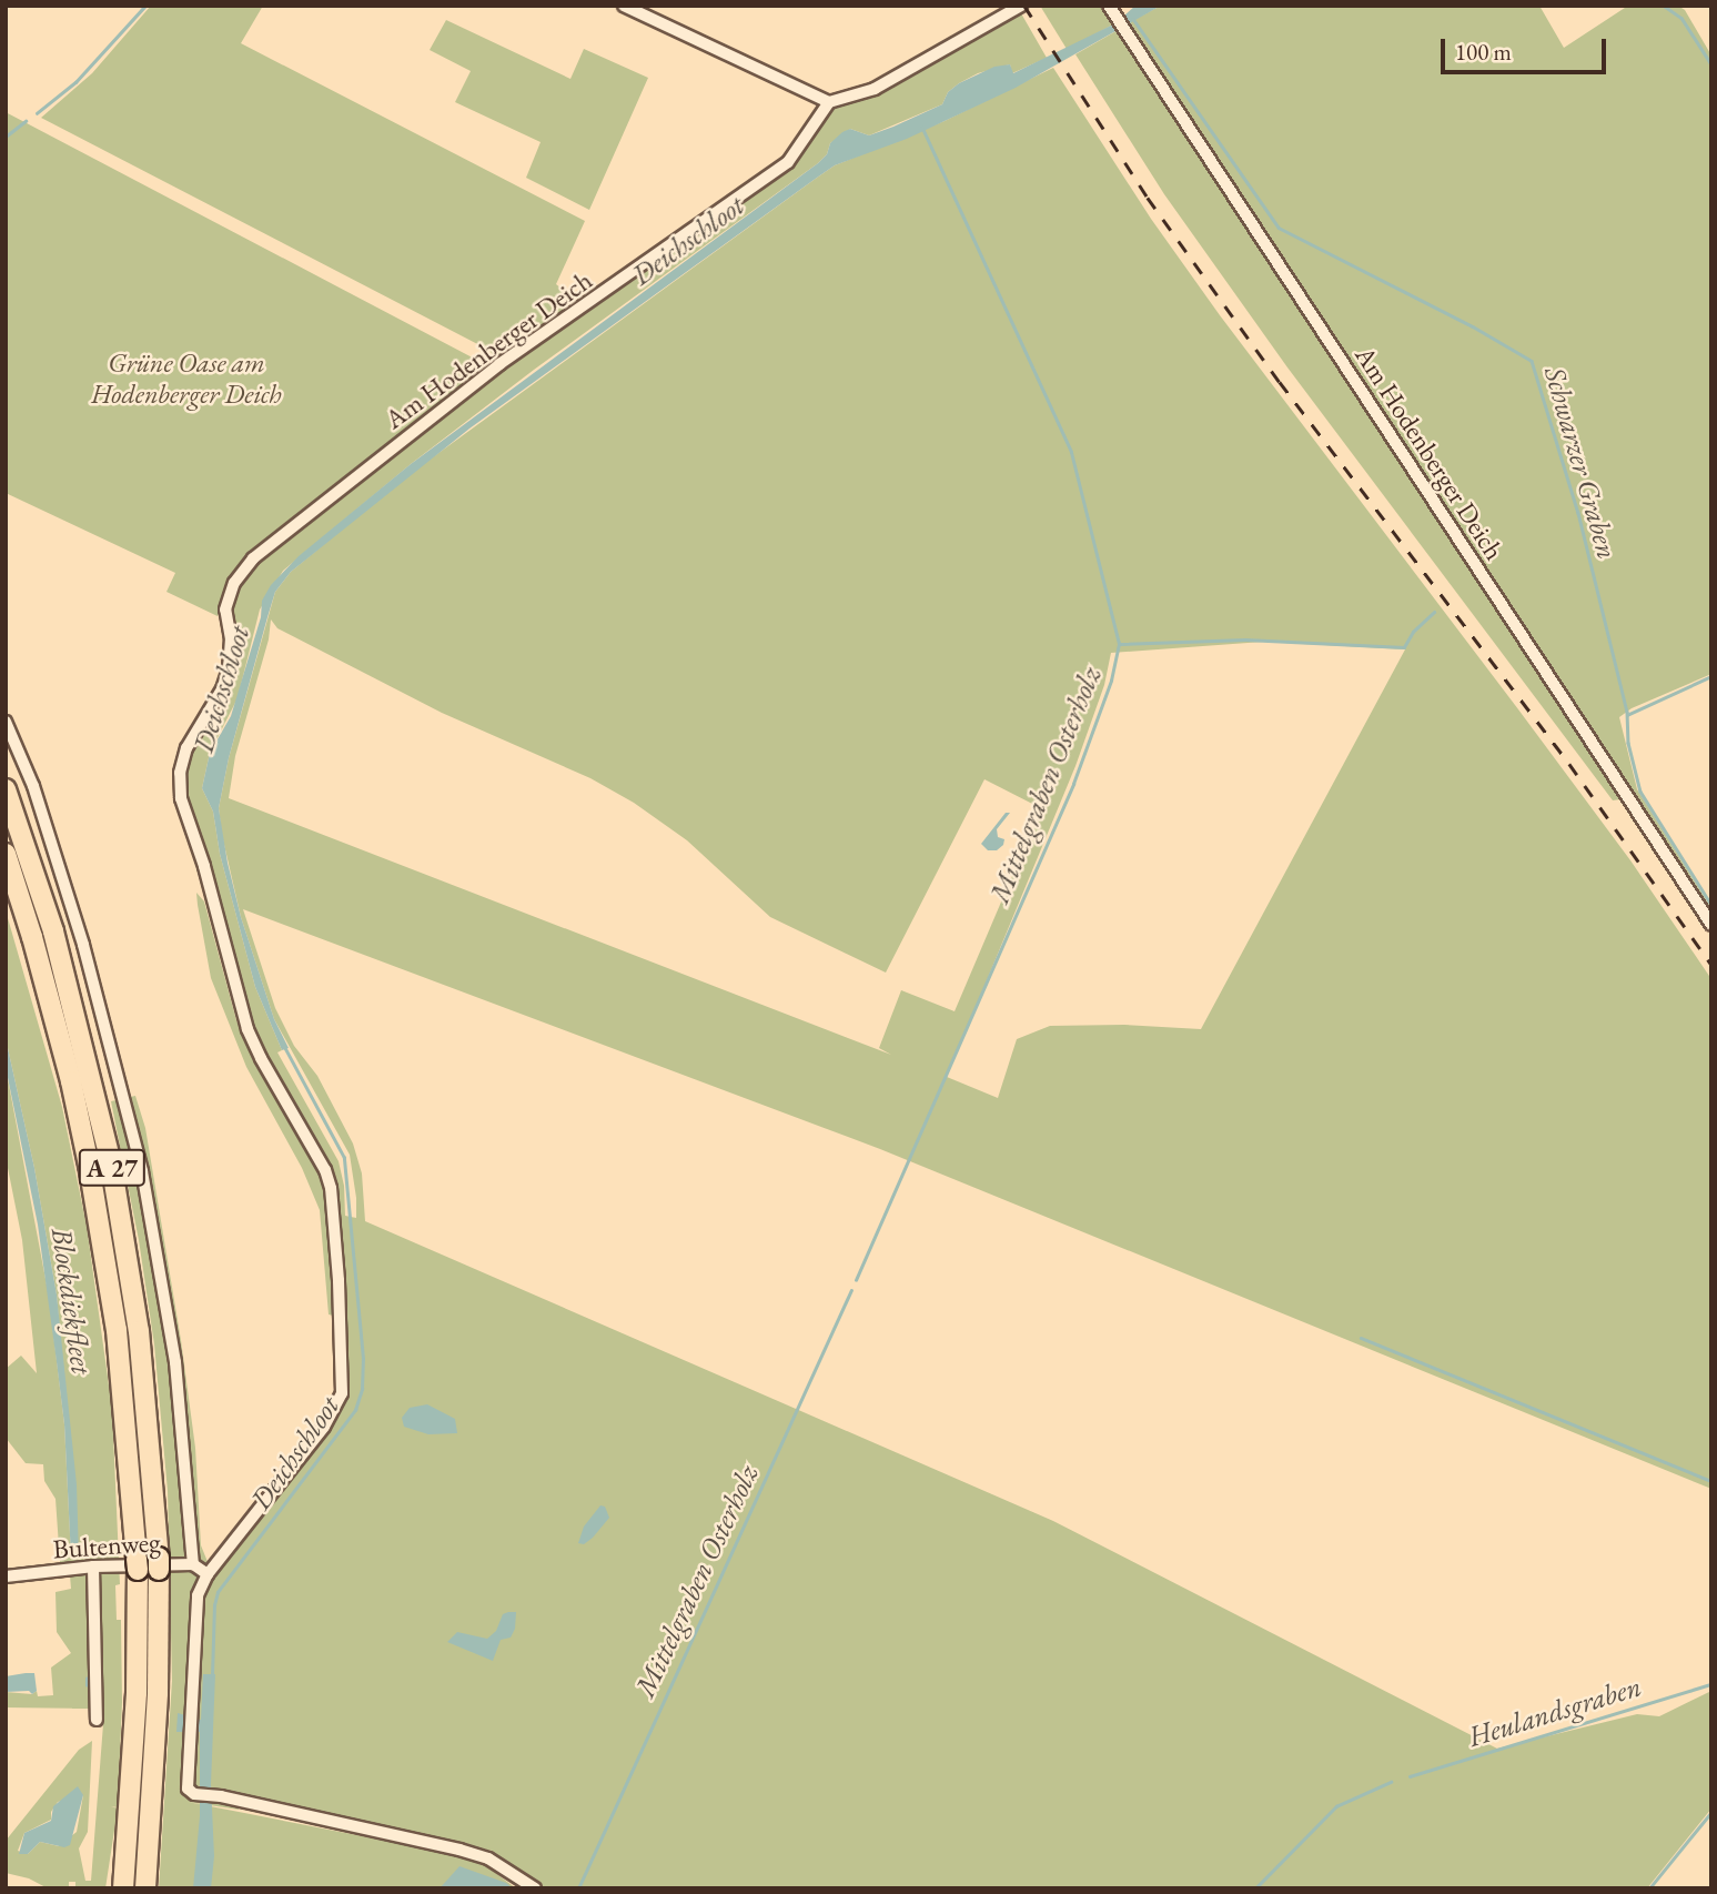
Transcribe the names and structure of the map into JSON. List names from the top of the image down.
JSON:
{
  "streets": {
    "highway": ["A 27"],
    "street": ["Am Hodenberger Deich", "Bultenweg"]
  },
  "crossings": [
    ["Am Hodenberger Deich", "Bultenweg"]
  ],
  "water": [
    "Deichschloot",
    "Schwarzer Graben",
    "Mittelgraben Osterholz",
    "Blockdiekfleet",
    "Heulandsgraben"
  ],
  "parks": ["Grüne Oase am Hodenberger Deich"],
  "scale_bar": "100 m"
}
